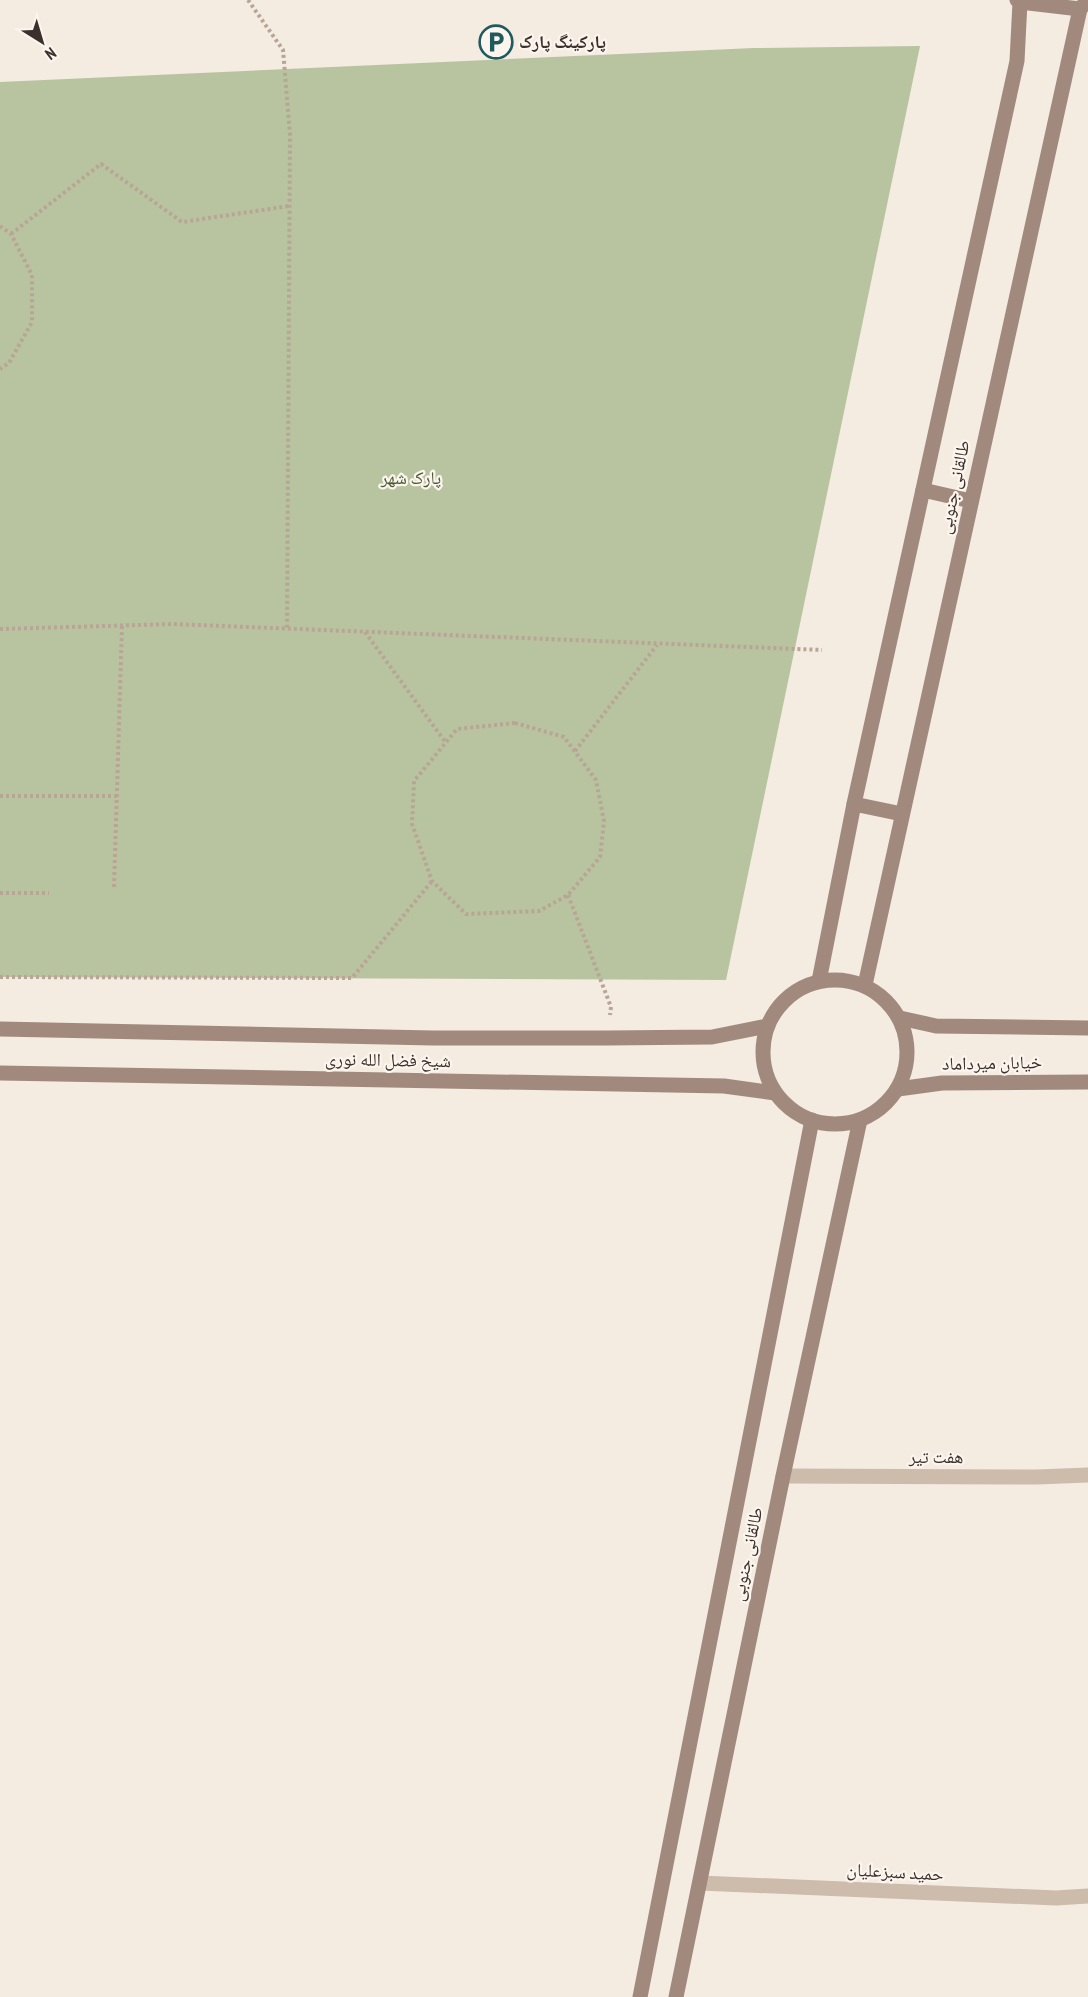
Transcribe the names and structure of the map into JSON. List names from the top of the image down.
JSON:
{
  "streets": {
    "main road": ["طالقانی جنوبی", "شیخ فضل الله نوری", "خیابان میرداماد"],
    "street": ["هفت تیر", "حمید سبزعلیان"]
  },
  "crossings": [
    ["طالقانی جنوبی", "شیخ فضل الله نوری"],
    ["طالقانی جنوبی", "خیابان میرداماد"],
    ["طالقانی جنوبی", "هفت تیر"],
    ["طالقانی جنوبی", "حمید سبزعلیان"],
    ["شیخ فضل الله نوری", "خیابان میرداماد"]
  ],
  "parks": ["پارک شهر"],
  "places": {
    "parking": ["پارکینگ پارک"]
  },
  "north": "bottom right"
}
